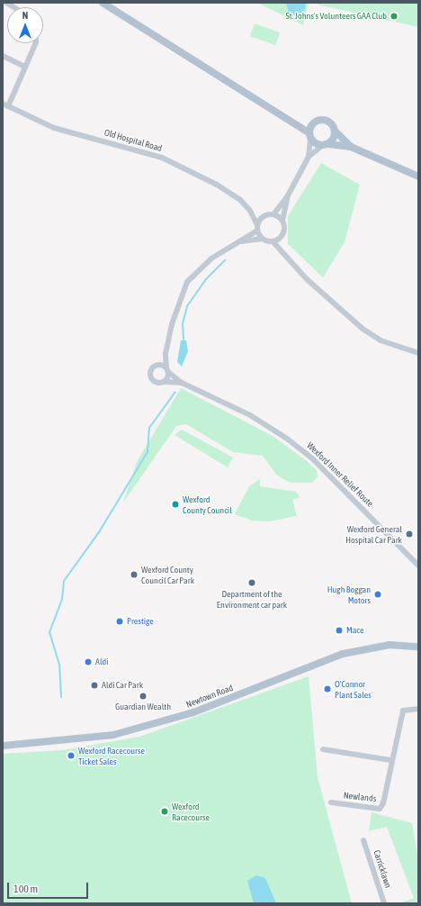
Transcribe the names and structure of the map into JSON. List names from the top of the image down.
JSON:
{
  "streets": {
    "main road": ["Newtown Road"],
    "street": [
      "Old Hospital Road",
      "Wexford Inner Relief Route",
      "Newlands",
      "Carricklawn"
    ]
  },
  "places": [
    "St. Johns's Volunteers GAA Club",
    "Wexford County Council",
    "Wexford General Hospital Car Park",
    "Wexford County Council Car Park",
    "Department of the Environment car park",
    "Hugh Boggan Motors",
    "Prestige",
    "Mace",
    "Aldi",
    "Aldi Car Park",
    "O'Connor Plant Sales",
    "Guardian Wealth",
    "Wexford Racecourse Ticket Sales",
    "Wexford Racecourse"
  ],
  "scale_bar": "100 m",
  "north": "top"
}
